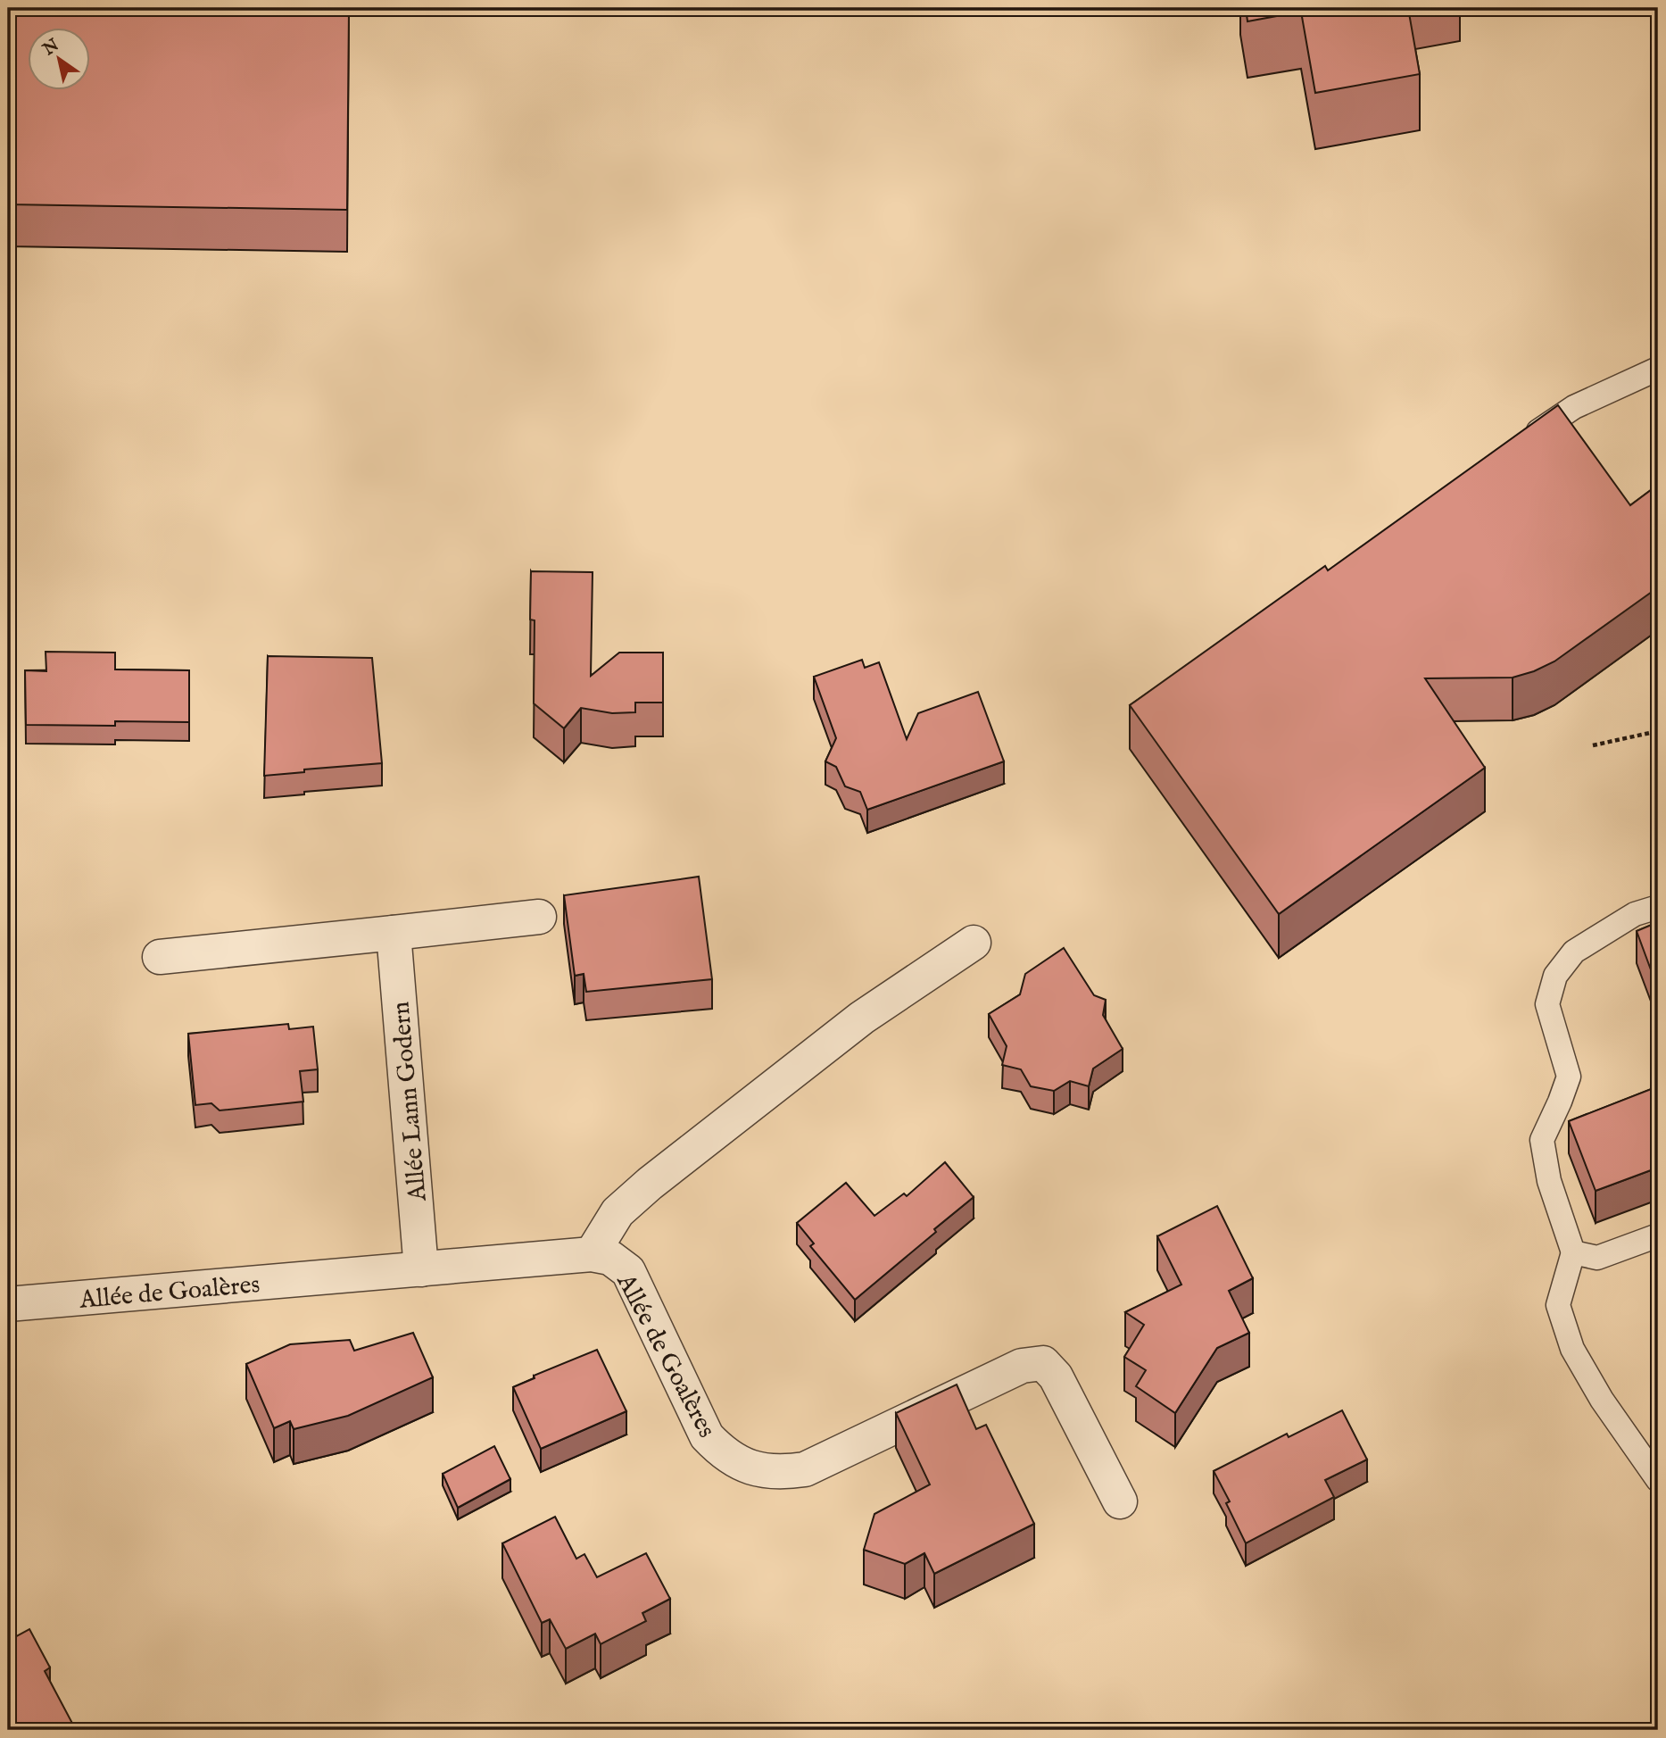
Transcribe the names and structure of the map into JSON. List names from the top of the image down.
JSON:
{
  "streets": {
    "street": ["Allée Lann Godern", "Allée de Goalères"]
  },
  "crossings": [
    ["Allée Lann Godern", "Allée de Goalères"]
  ],
  "north": "top left"
}
